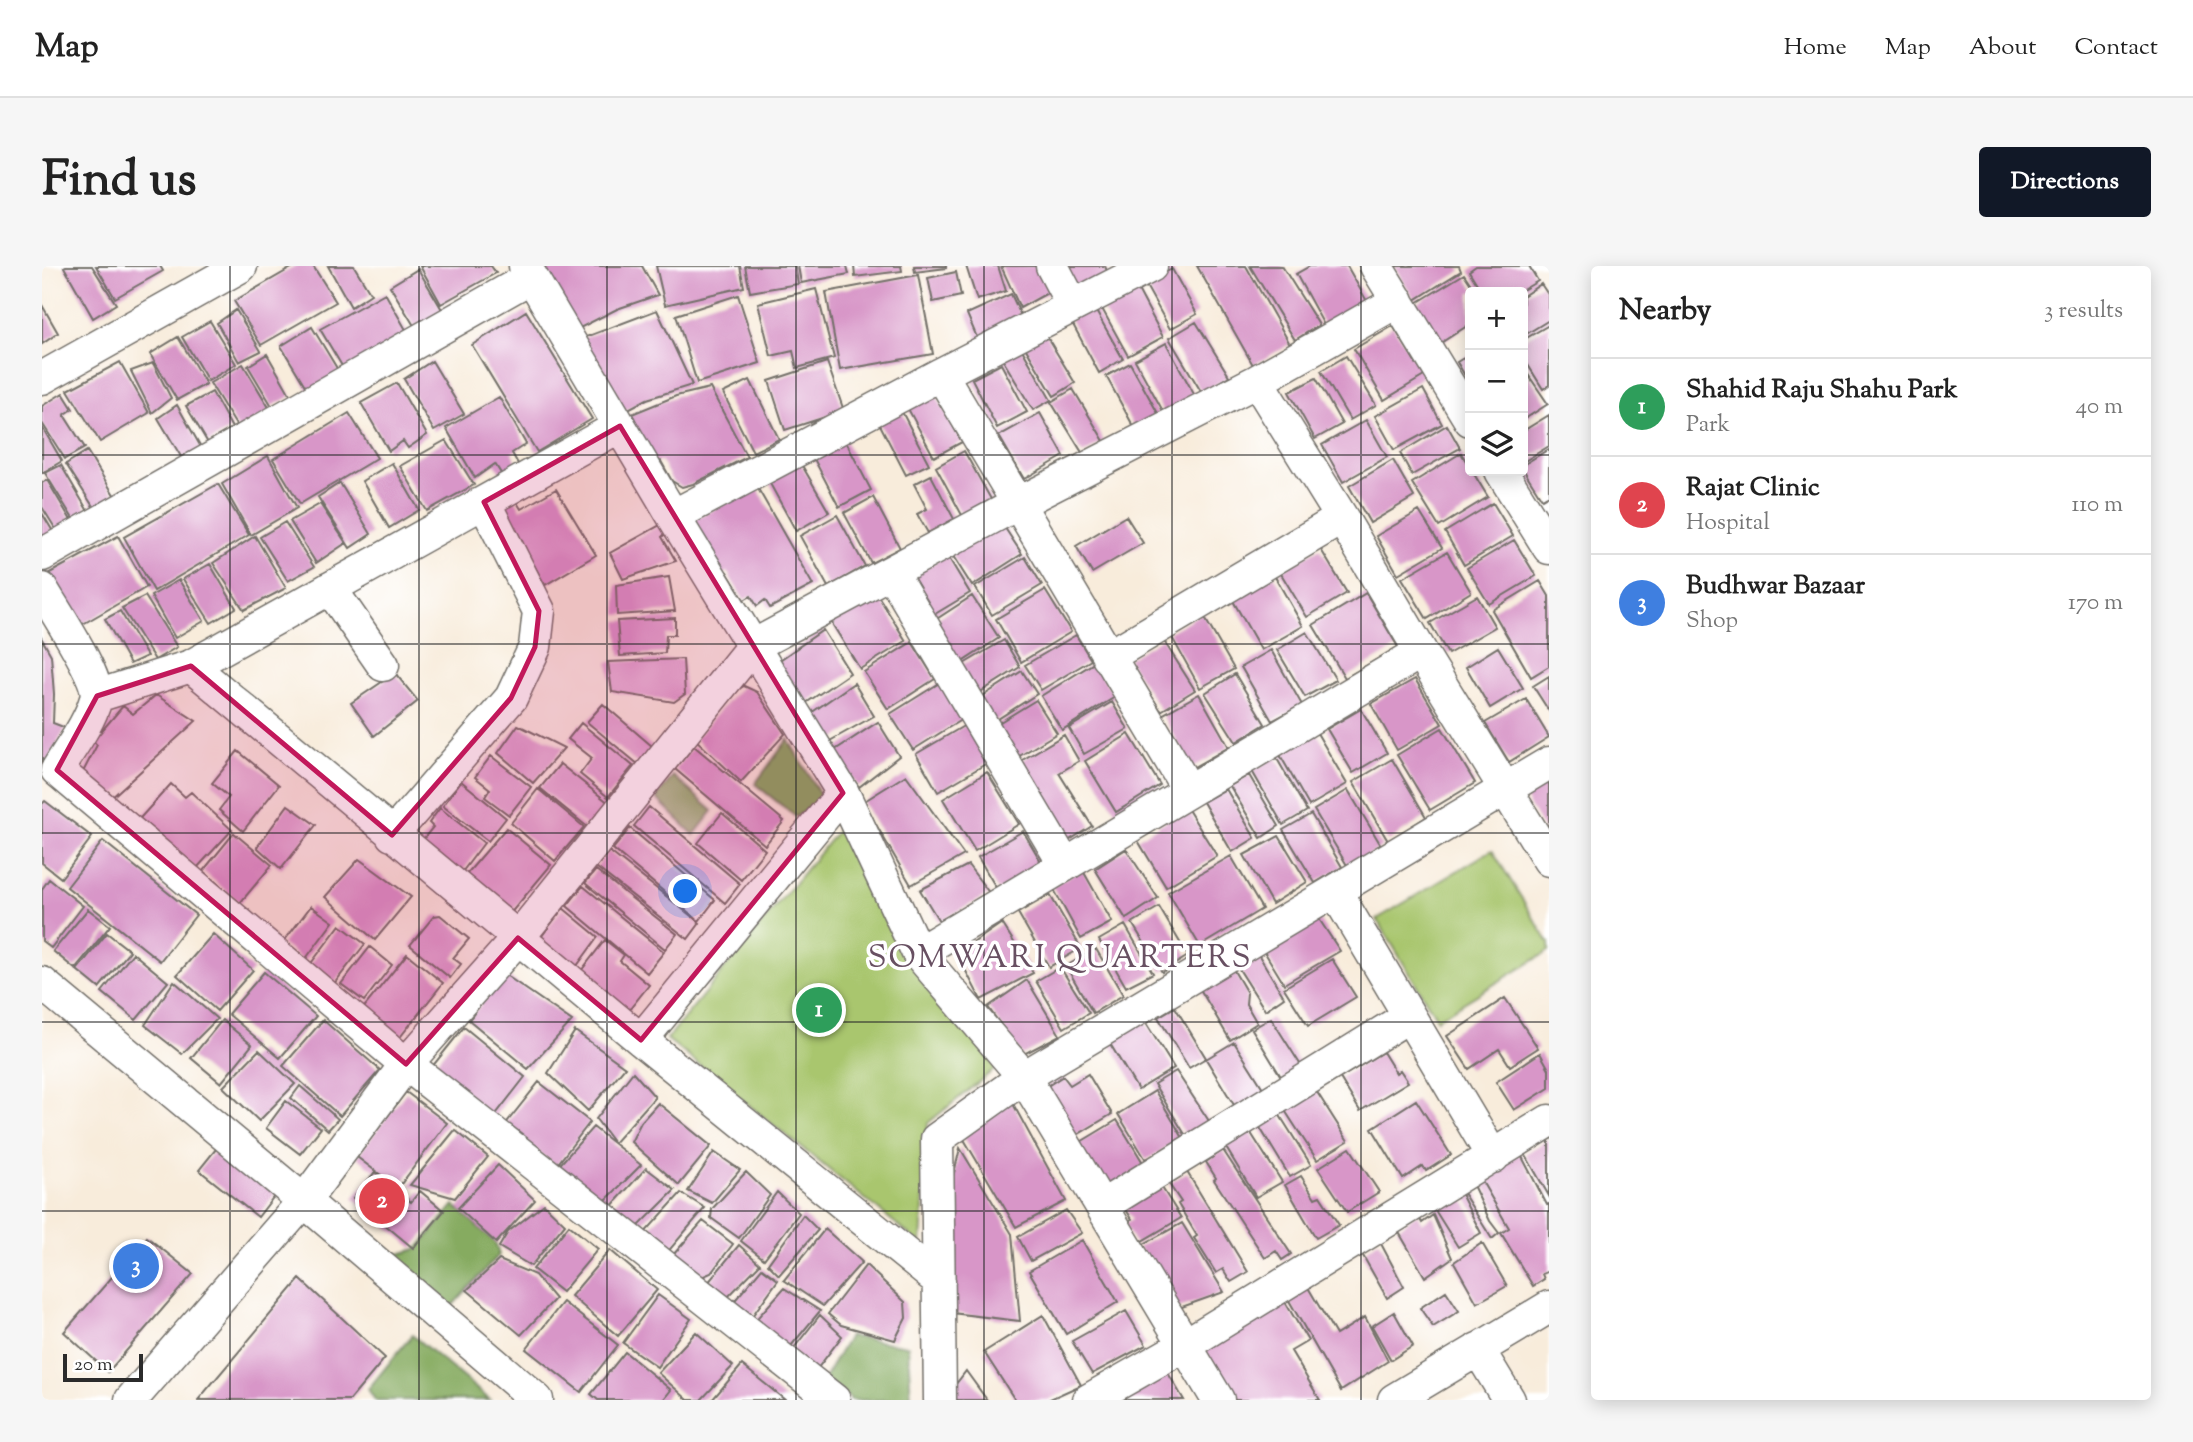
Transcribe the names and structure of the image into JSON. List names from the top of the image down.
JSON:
{
  "districts": ["SOMWARI QUARTERS"],
  "scale_bar": "20 m",
  "page": {
    "header": "Map",
    "nav": [
      "Home",
      "Map",
      "About",
      "Contact"
    ],
    "title": "Find us",
    "buttons": "Directions",
    "heading": ["Nearby", "3 results"],
    "map_buttons": ["+", "−"],
    "list": [
      {
        "mark": "1",
        "name": "Shahid Raju Shahu Park",
        "note": "Park",
        "value": "40 m"
      },
      {
        "mark": "2",
        "name": "Rajat Clinic",
        "note": "Hospital",
        "value": "110 m"
      },
      {
        "mark": "3",
        "name": "Budhwar Bazaar",
        "note": "Shop",
        "value": "170 m"
      }
    ],
    "pins": ["1", "2", "3"],
    "scale": "20 m"
  }
}
